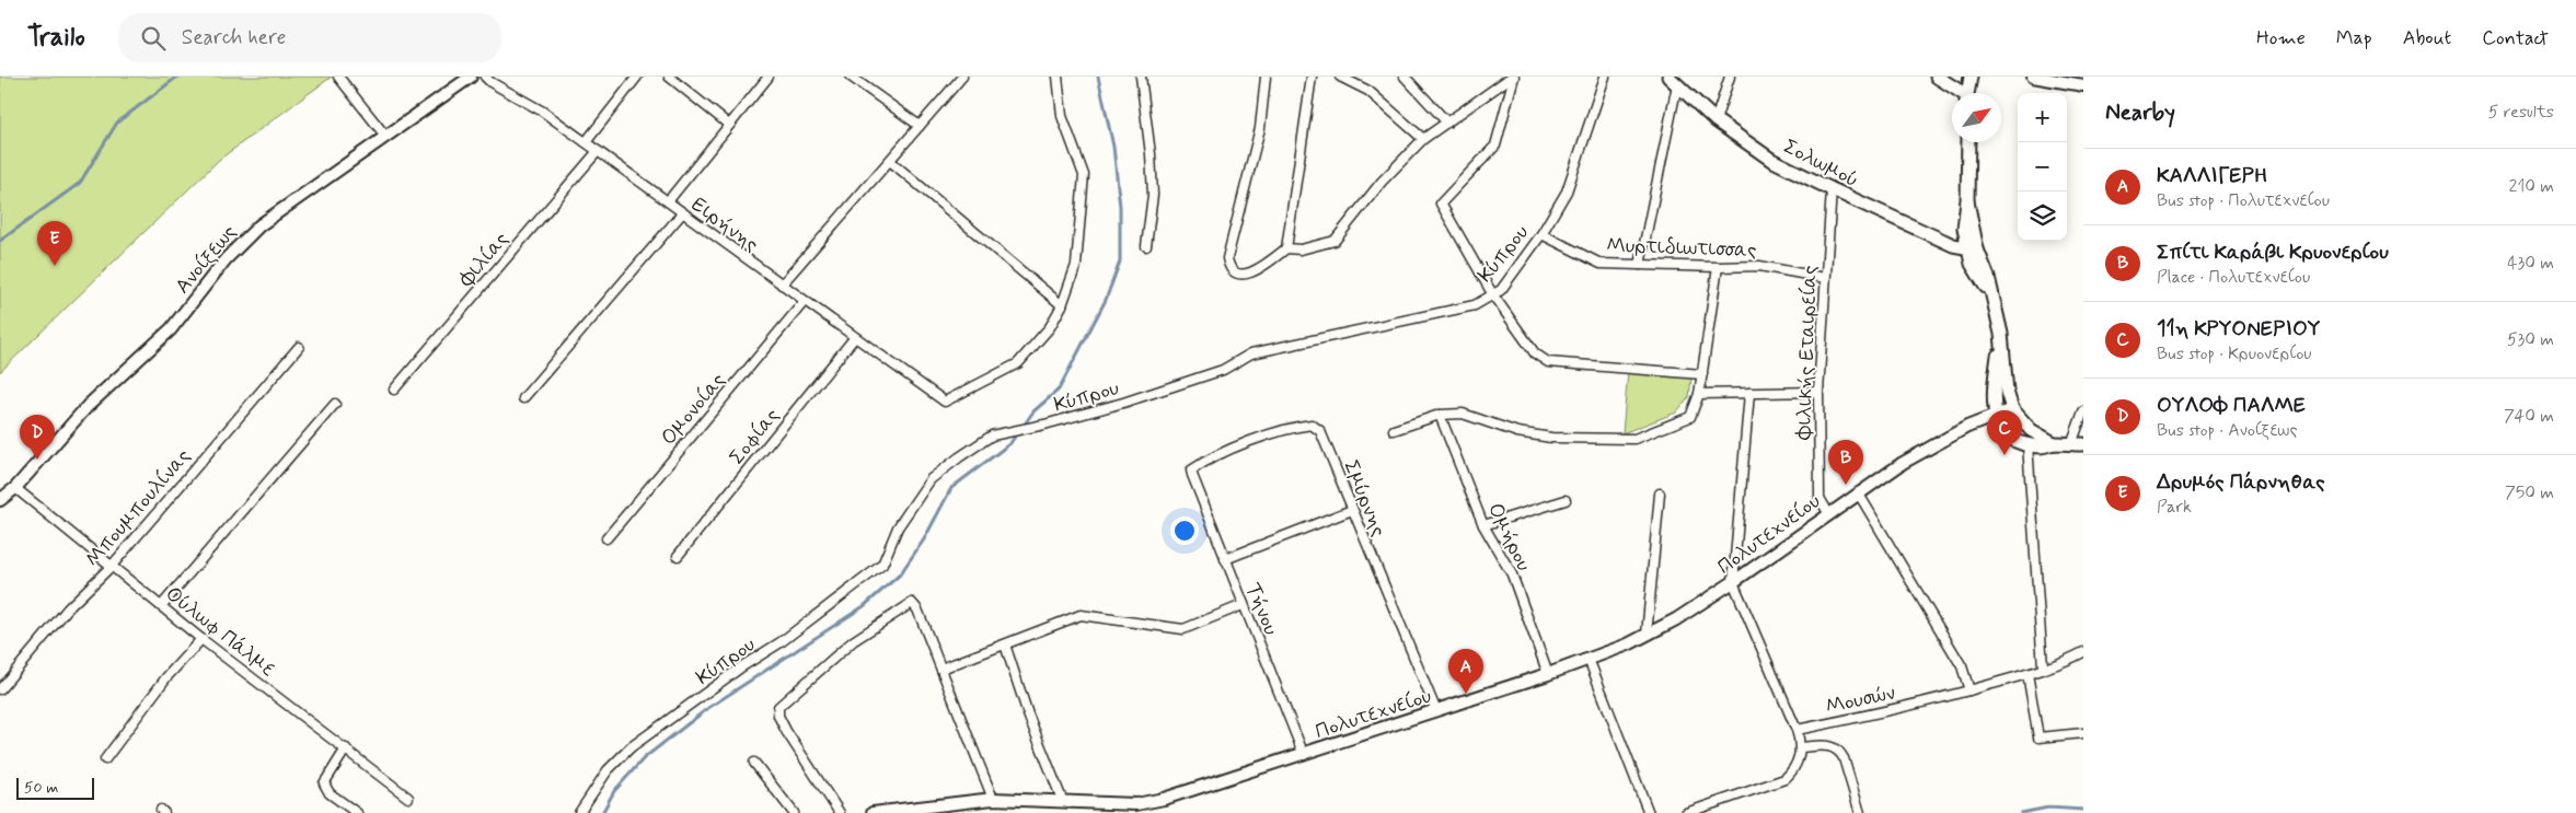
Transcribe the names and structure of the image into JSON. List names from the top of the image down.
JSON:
{
  "streets": {
    "main road": ["Σολωμού"],
    "street": [
      "Ειρήνης",
      "Μυρτιδιωτισσας",
      "Κύπρου",
      "Ανοίξεως",
      "Φιλίας",
      "Φιλικής Εταιρείας",
      "Ομονοίας",
      "Σοφίας",
      "Σμύρνης",
      "Μπουμπουλίνας",
      "Πολυτεχνείου",
      "Ομήρου",
      "Τήνου",
      "Ούλωφ Πάλμε",
      "Μουσών"
    ]
  },
  "crossings": [
    ["Σολωμού", "Φιλικής Εταιρείας"],
    ["Ειρήνης", "Φιλίας"],
    ["Ειρήνης", "Ομονοίας"],
    ["Ειρήνης", "Σοφίας"],
    ["Μυρτιδιωτισσας", "Κύπρου"],
    ["Μυρτιδιωτισσας", "Φιλικής Εταιρείας"],
    ["Ανοίξεως", "Ούλωφ Πάλμε"],
    ["Φιλικής Εταιρείας", "Πολυτεχνείου"],
    ["Σμύρνης", "Πολυτεχνείου"],
    ["Σμύρνης", "Τήνου"],
    ["Μπουμπουλίνας", "Ούλωφ Πάλμε"],
    ["Πολυτεχνείου", "Ομήρου"],
    ["Πολυτεχνείου", "Τήνου"]
  ],
  "scale_bar": "50 m",
  "north": "top right",
  "page": {
    "header": "Trailo",
    "search": "Search here",
    "nav": [
      "Home",
      "Map",
      "About",
      "Contact"
    ],
    "heading": ["Nearby", "5 results"],
    "map_buttons": ["+", "−"],
    "list": [
      {
        "mark": "A",
        "name": "ΚΑΛΛΙΓΕΡΗ",
        "note": "Bus stop · Πολυτεχνείου",
        "value": "210 m"
      },
      {
        "mark": "B",
        "name": "Σπίτι Καράβι Κρυονερίου",
        "note": "Place · Πολυτεχνείου",
        "value": "430 m"
      },
      {
        "mark": "C",
        "name": "11η ΚΡΥΟΝΕΡΙΟΥ",
        "note": "Bus stop · Κρυονερίου",
        "value": "530 m"
      },
      {
        "mark": "D",
        "name": "ΟΥΛΟΦ ΠΑΛΜΕ",
        "note": "Bus stop · Ανοίξεως",
        "value": "740 m"
      },
      {
        "mark": "E",
        "name": "Δρυμός Πάρνηθας",
        "note": "Park",
        "value": "750 m"
      }
    ],
    "pins": [
      "E",
      "C",
      "D",
      "B",
      "A"
    ],
    "scale": "50 m"
  }
}
